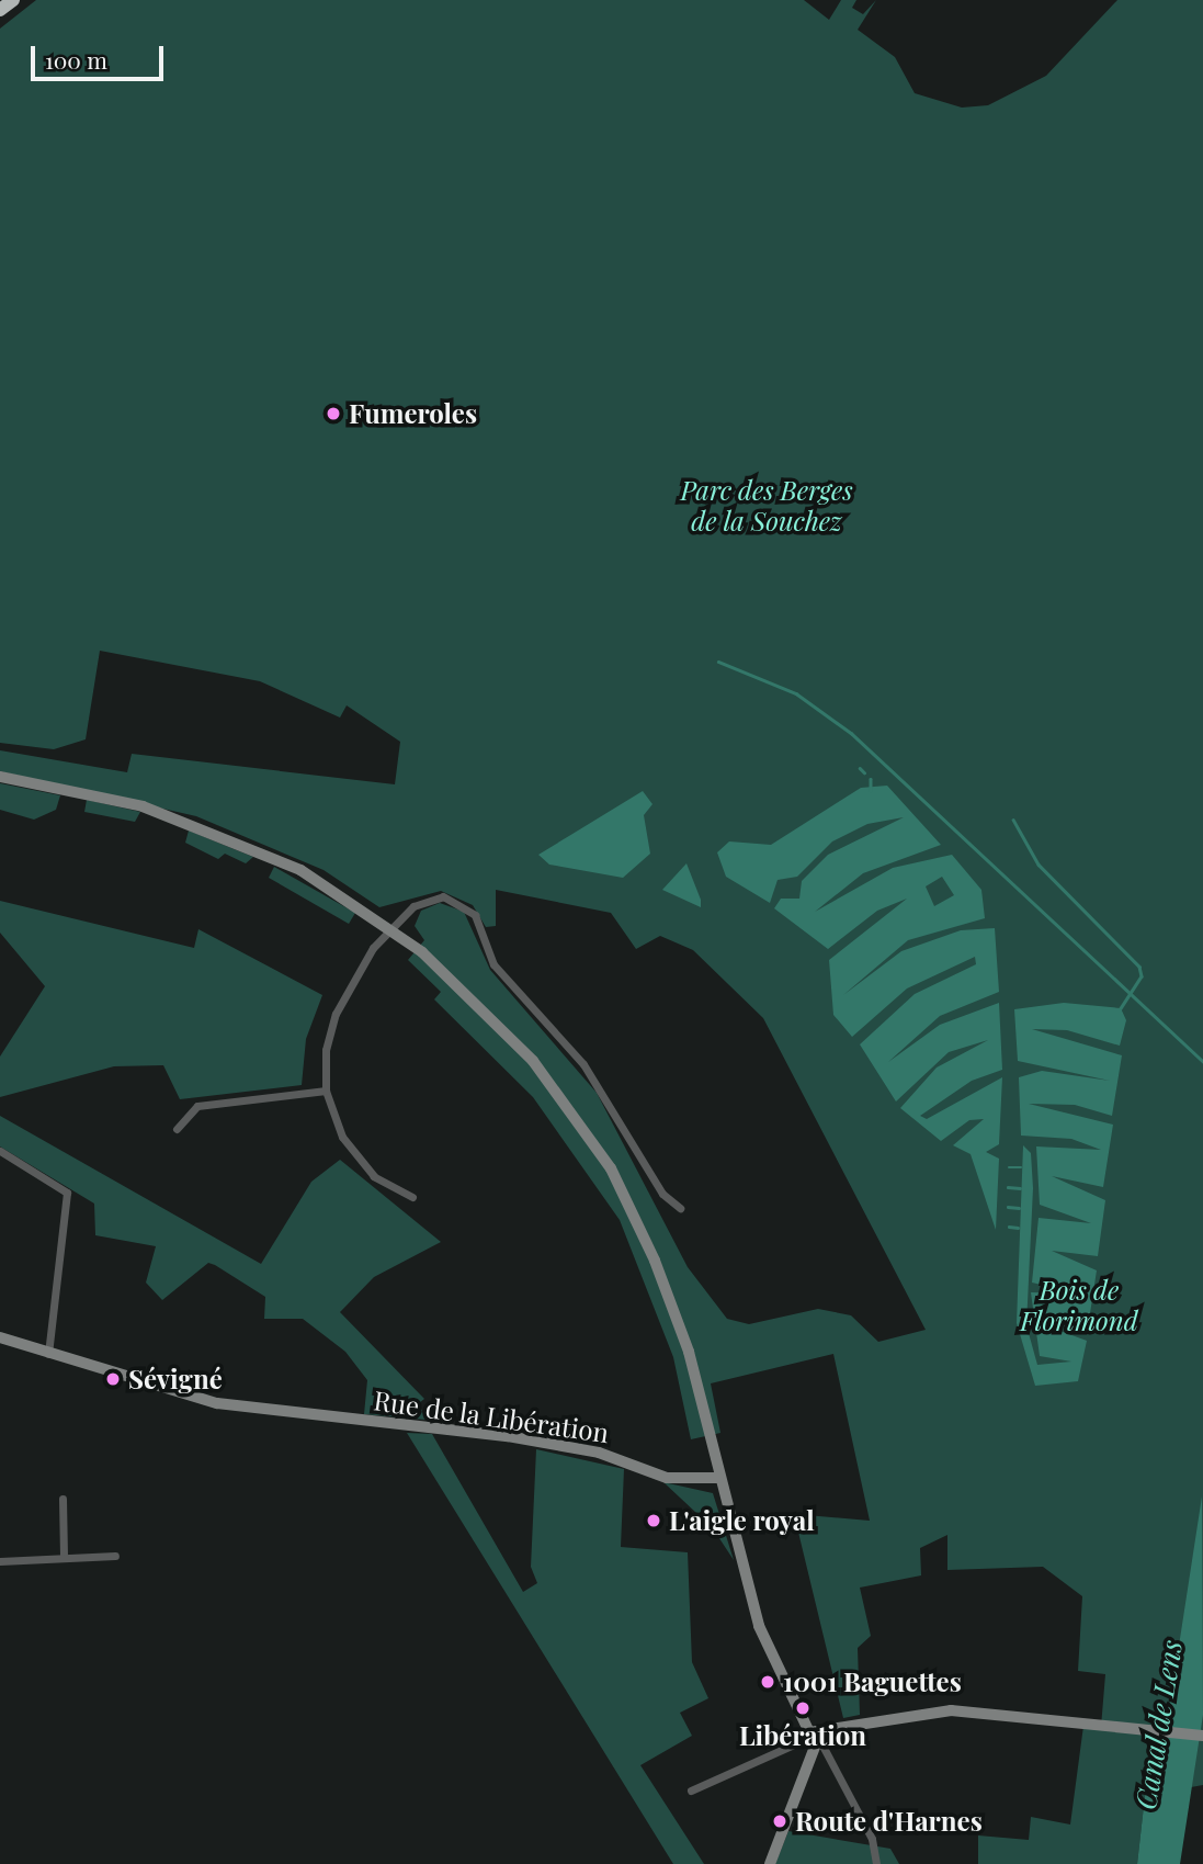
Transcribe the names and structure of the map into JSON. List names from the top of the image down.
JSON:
{
  "streets": {
    "main road": ["Rue de la Libération"]
  },
  "water": ["Canal de Lens"],
  "parks": ["Parc des Berges de la Souchez", "Bois de Florimond"],
  "places": [
    "Fumeroles",
    "Sévigné",
    "L'aigle royal",
    "1001 Baguettes",
    "Libération",
    "Route d'Harnes"
  ],
  "scale_bar": "100 m"
}
